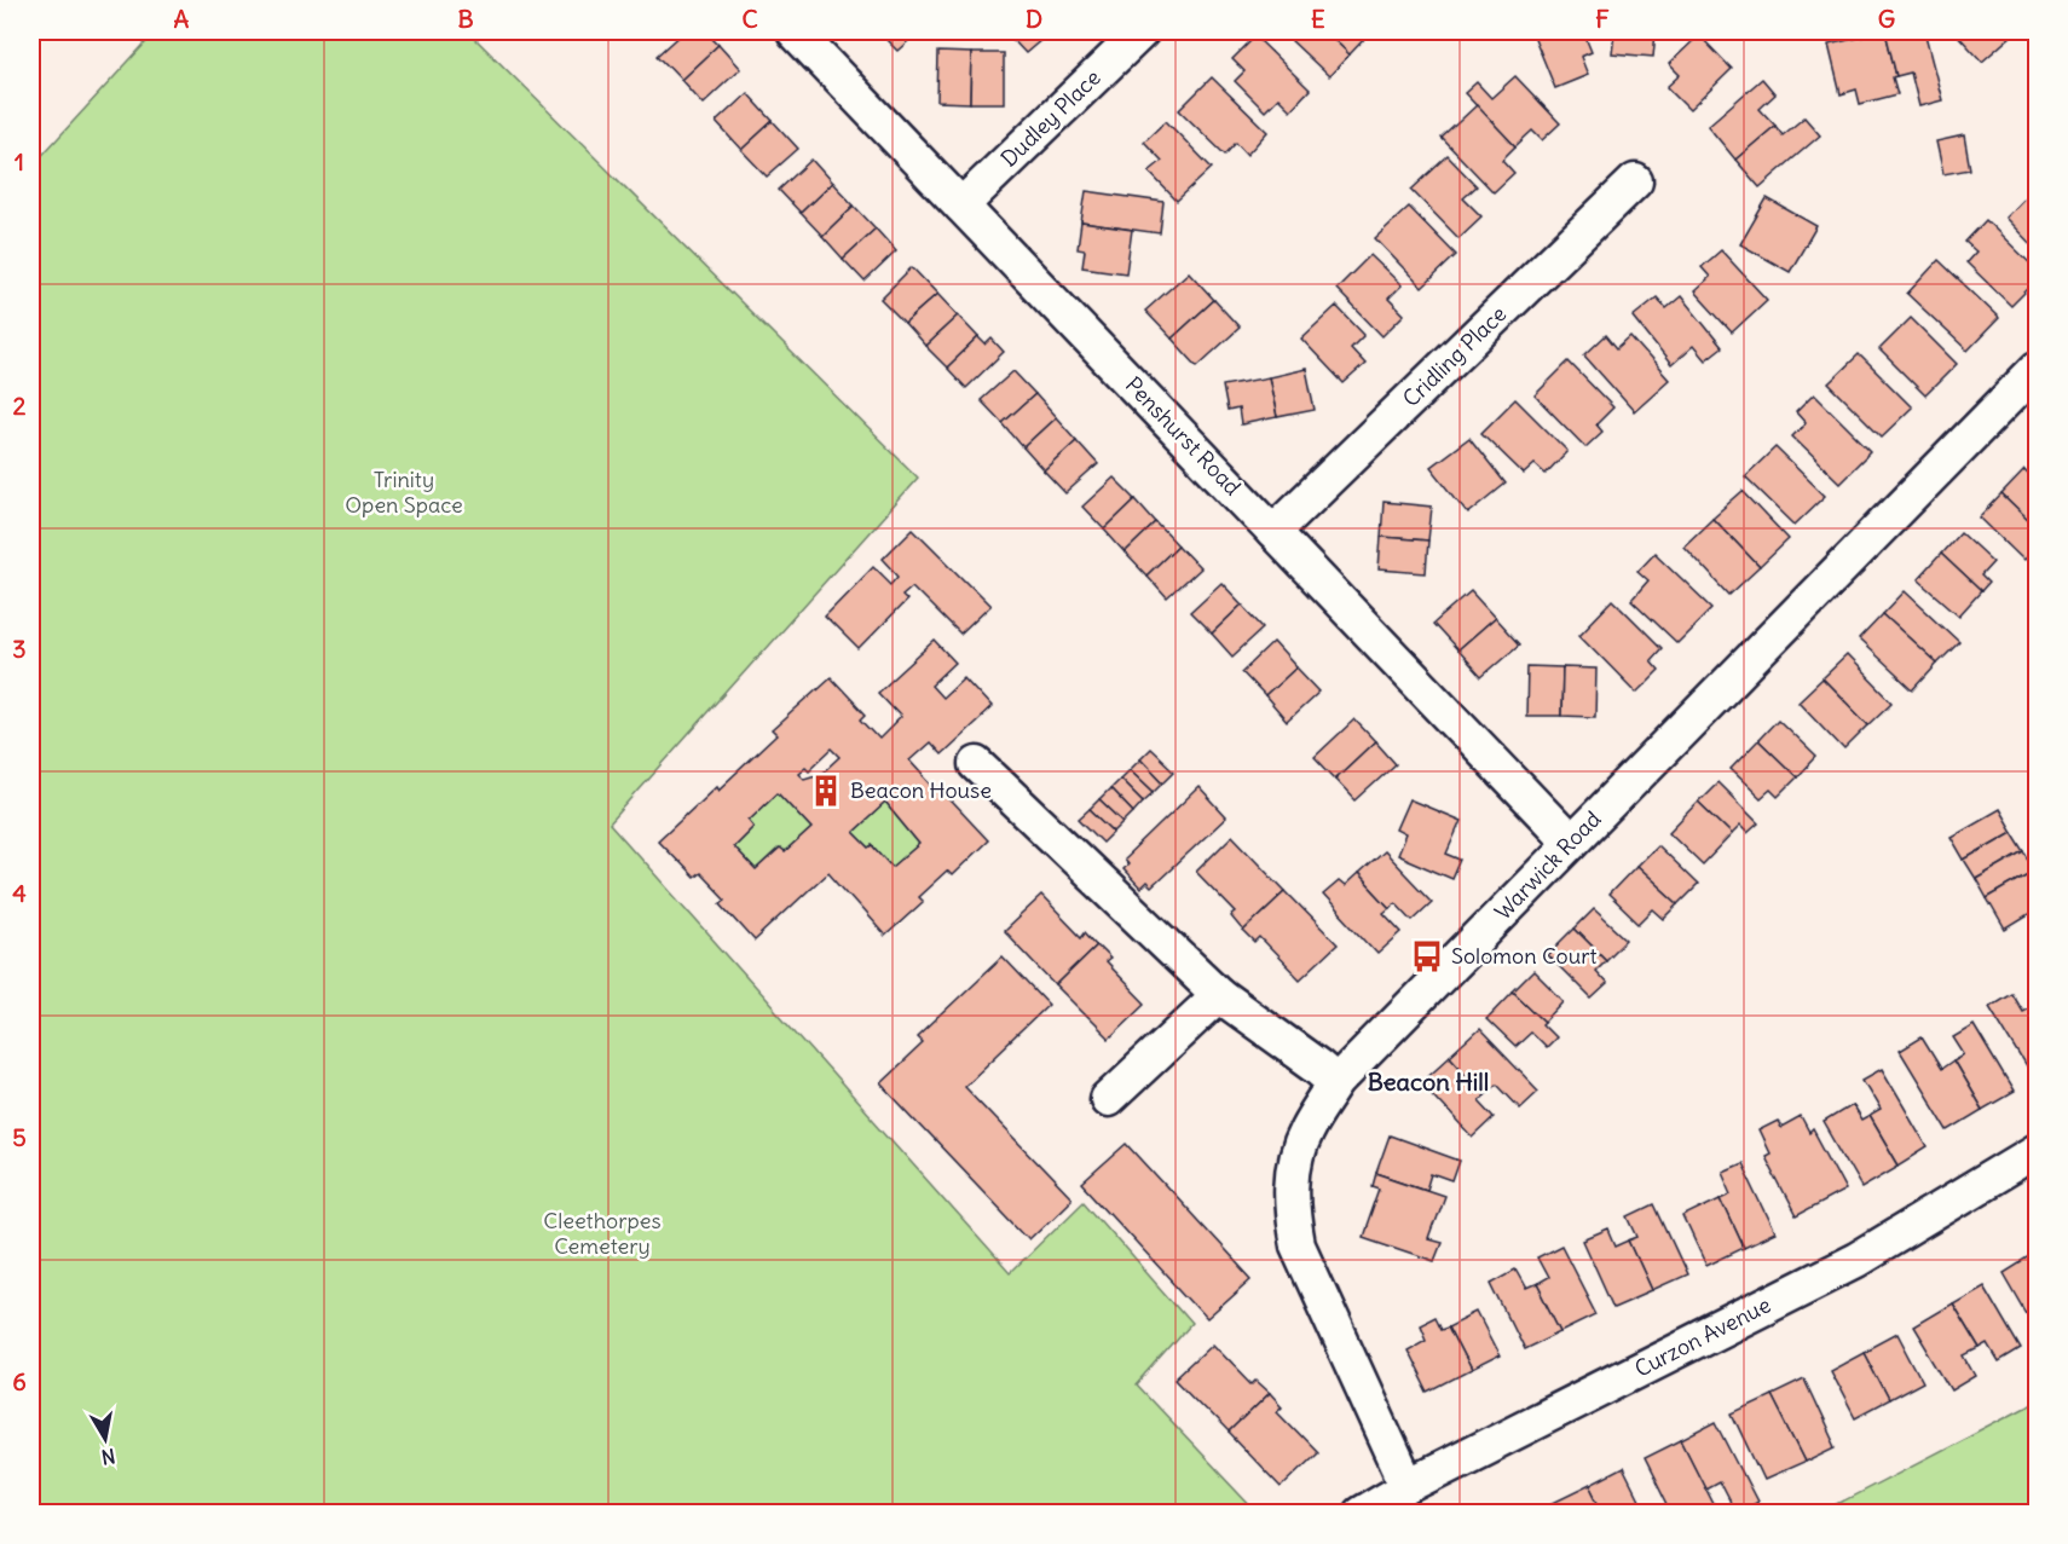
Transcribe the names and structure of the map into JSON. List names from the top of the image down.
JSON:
{
  "streets": {
    "street": [
      "Dudley Place",
      "Cridling Place",
      "Penshurst Road",
      "Warwick Road",
      "Curzon Avenue"
    ]
  },
  "crossings": [
    ["Dudley Place", "Penshurst Road"],
    ["Cridling Place", "Penshurst Road"],
    ["Penshurst Road", "Warwick Road"],
    ["Warwick Road", "Curzon Avenue"]
  ],
  "districts": ["Beacon Hill"],
  "parks": ["Trinity Open Space", "Cleethorpes Cemetery"],
  "places": {
    "building": ["Beacon House"],
    "bus stop": ["Solomon Court"]
  },
  "north": "bottom",
  "grid": {
    "columns": [
      "A",
      "B",
      "C",
      "D",
      "E",
      "F",
      "G"
    ],
    "rows": [
      "1",
      "2",
      "3",
      "4",
      "5",
      "6"
    ]
  }
}
